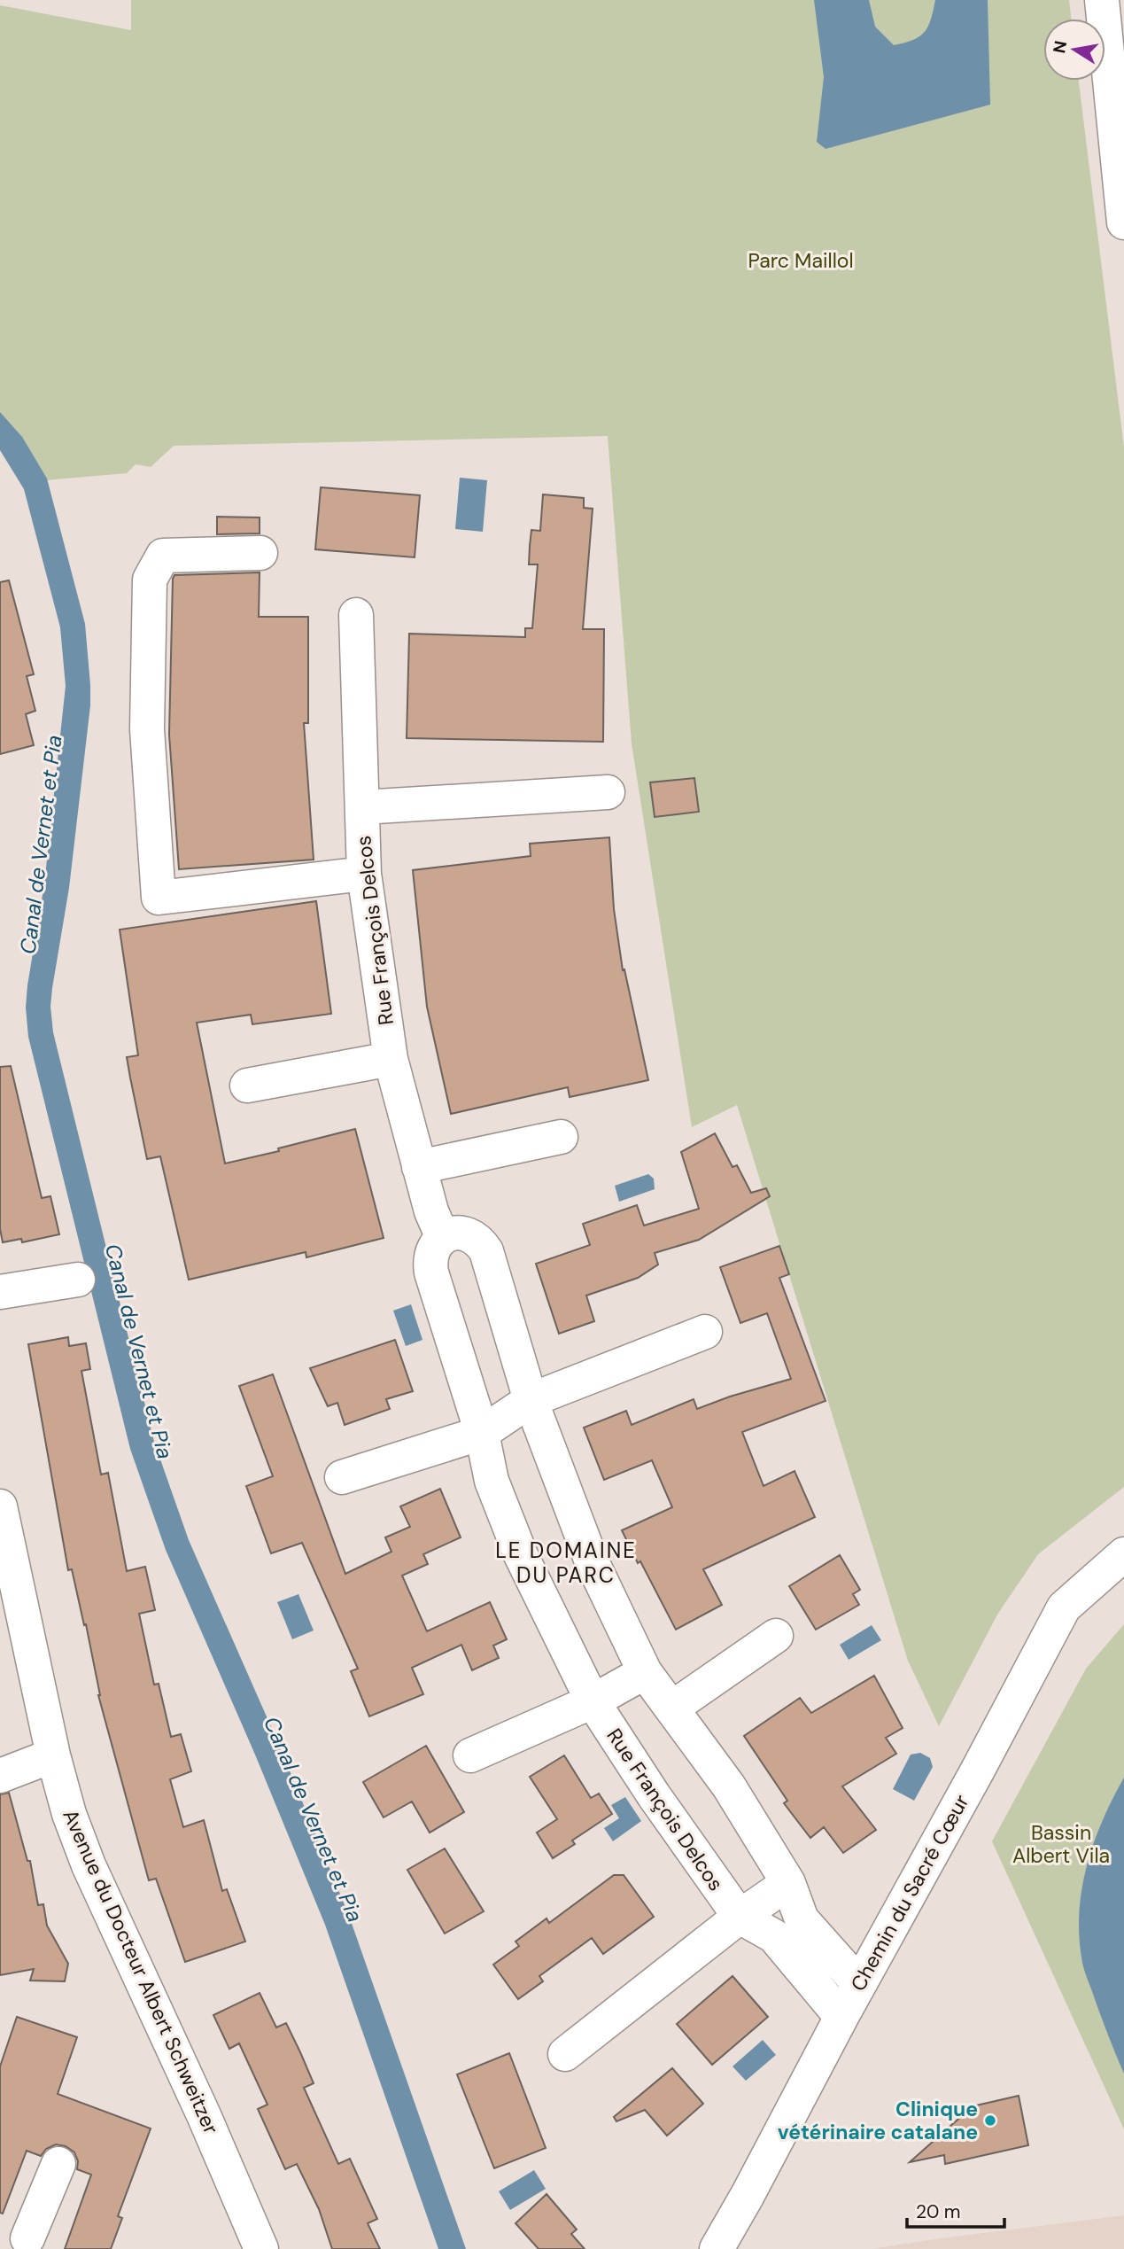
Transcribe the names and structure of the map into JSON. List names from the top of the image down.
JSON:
{
  "streets": {
    "street": ["Rue François Delcos", "Chemin du Sacré Cœur", "Avenue du Docteur Albert Schweitzer"]
  },
  "crossings": [
    ["Rue François Delcos", "Chemin du Sacré Cœur"]
  ],
  "districts": ["LE DOMAINE DU PARC"],
  "water": ["Canal de Vernet et Pia"],
  "parks": ["Parc Maillol", "Bassin Albert Vila"],
  "places": ["Clinique vétérinaire catalane"],
  "scale_bar": "20 m",
  "north": "left"
}
